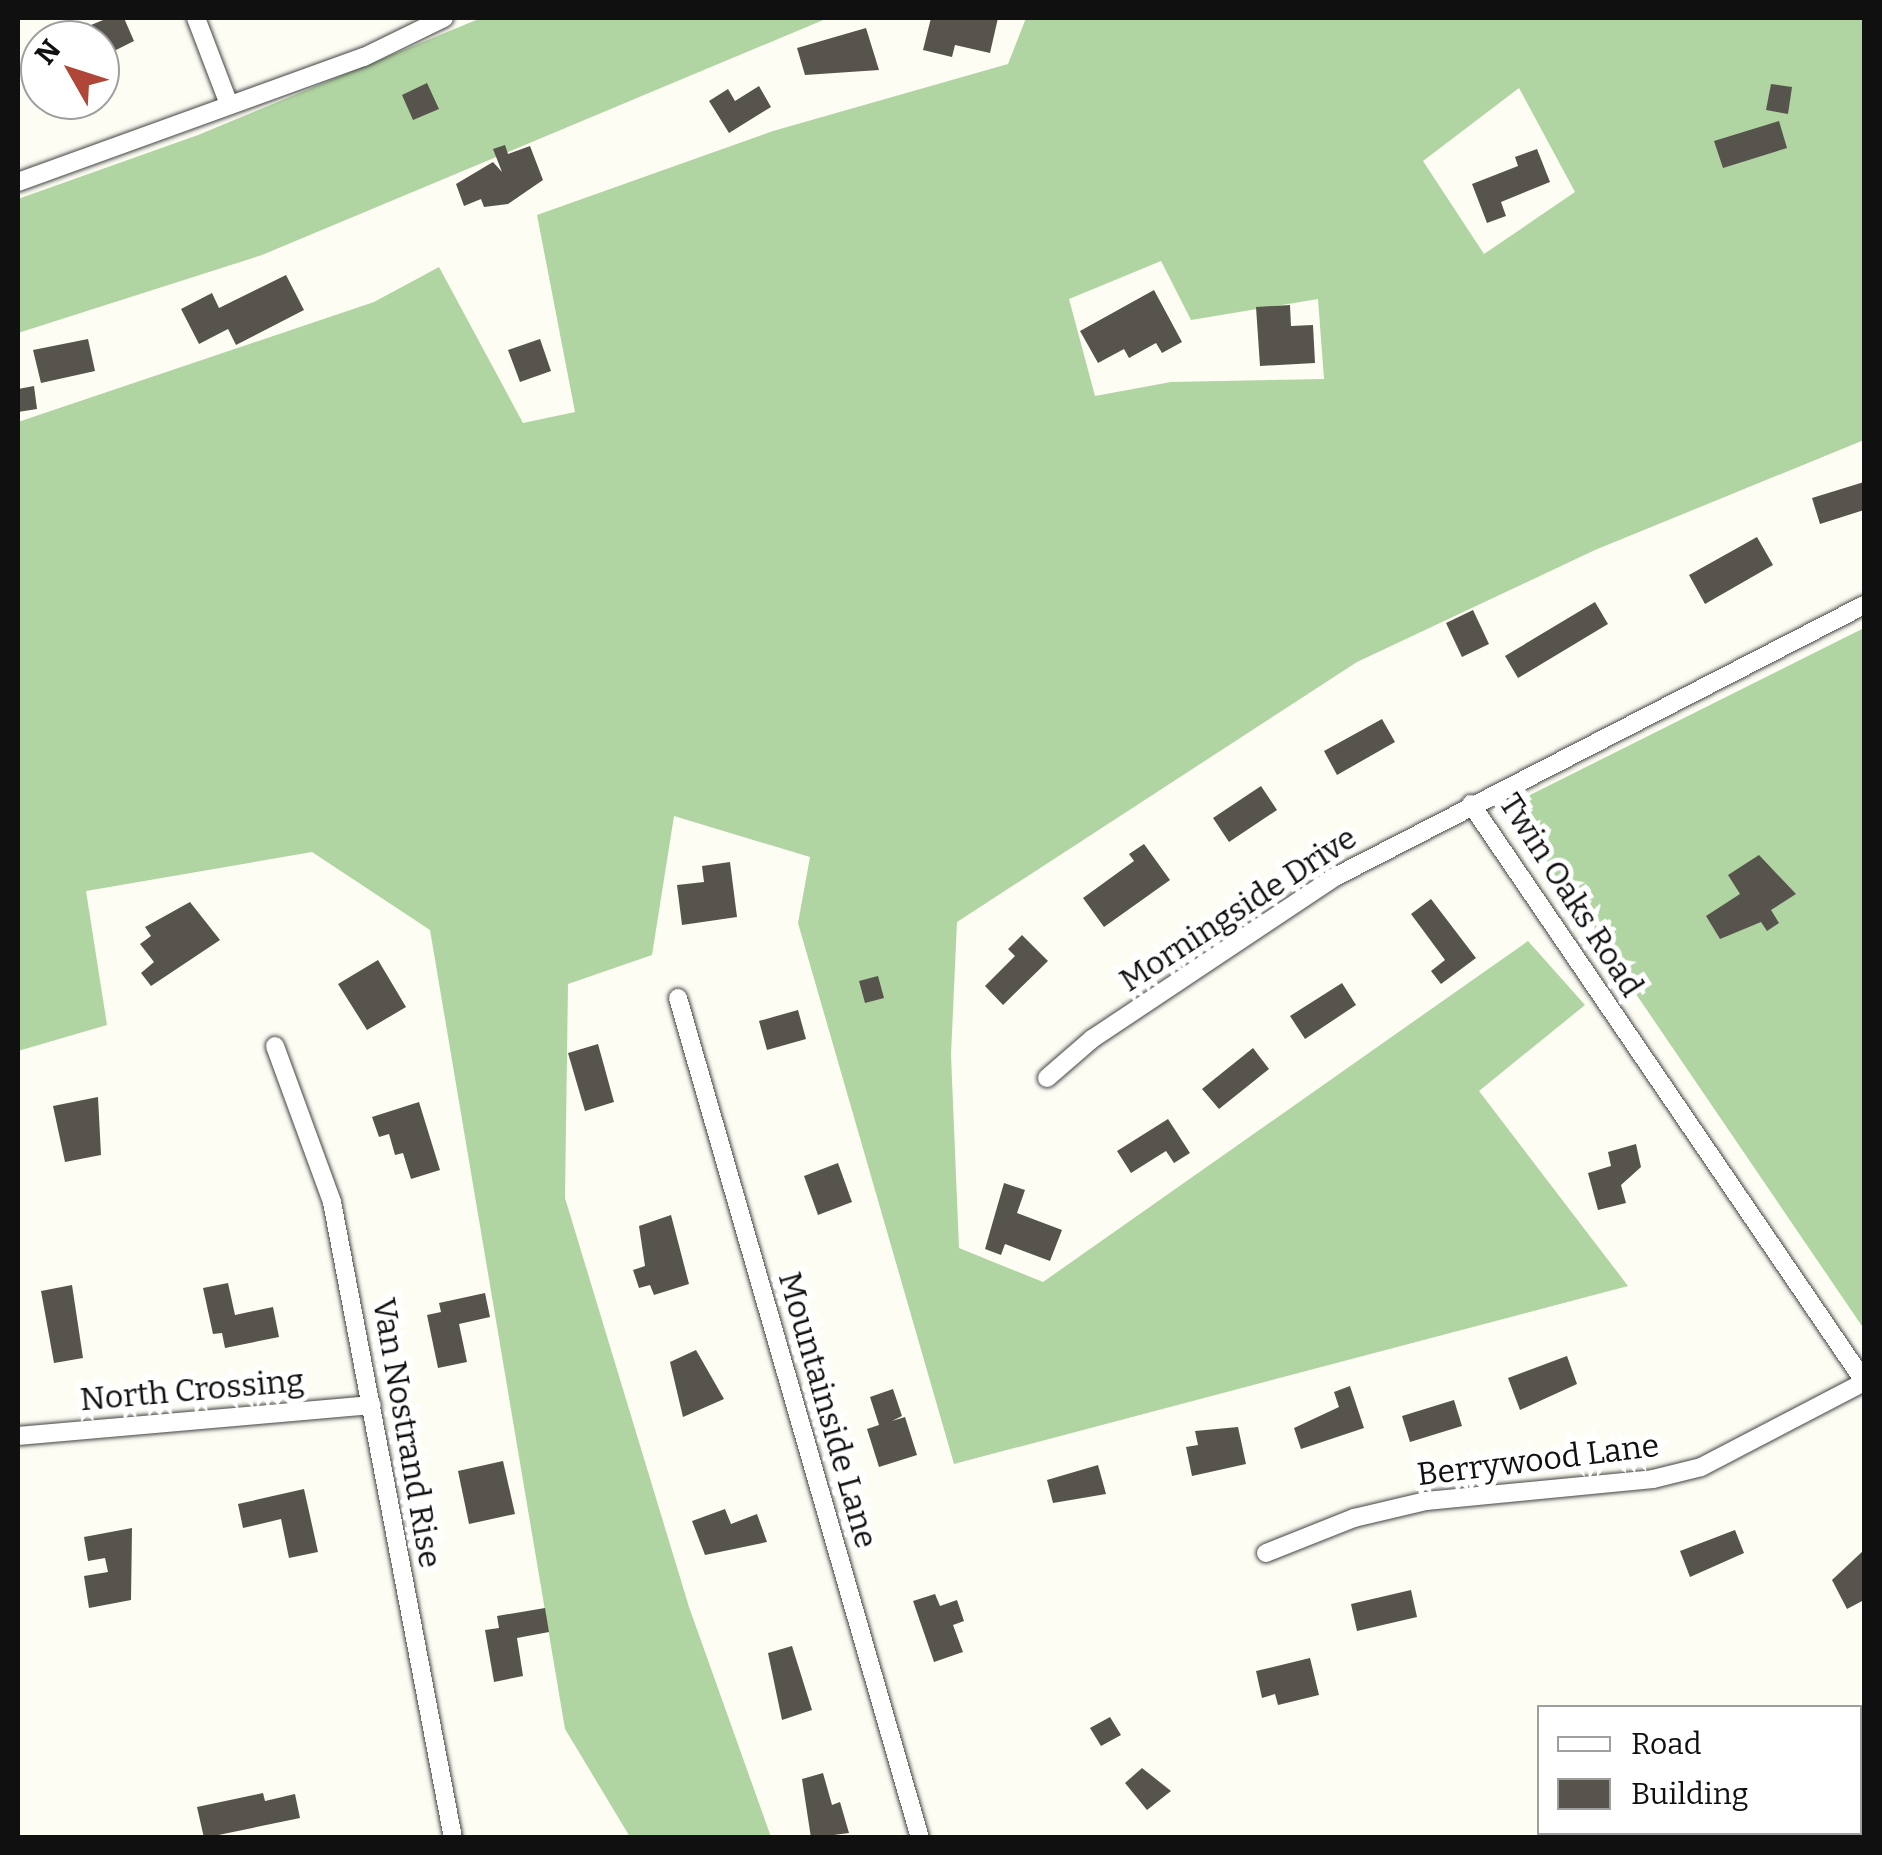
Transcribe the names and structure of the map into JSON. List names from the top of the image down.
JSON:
{
  "streets": {
    "street": [
      "Twin Oaks Road",
      "Morningside Drive",
      "North Crossing",
      "Mountainside Lane",
      "Van Nostrand Rise",
      "Berrywood Lane"
    ]
  },
  "crossings": [
    ["Twin Oaks Road", "Morningside Drive"],
    ["Twin Oaks Road", "Berrywood Lane"],
    ["North Crossing", "Van Nostrand Rise"]
  ],
  "legend": ["Road", "Building"],
  "north": "top left"
}
